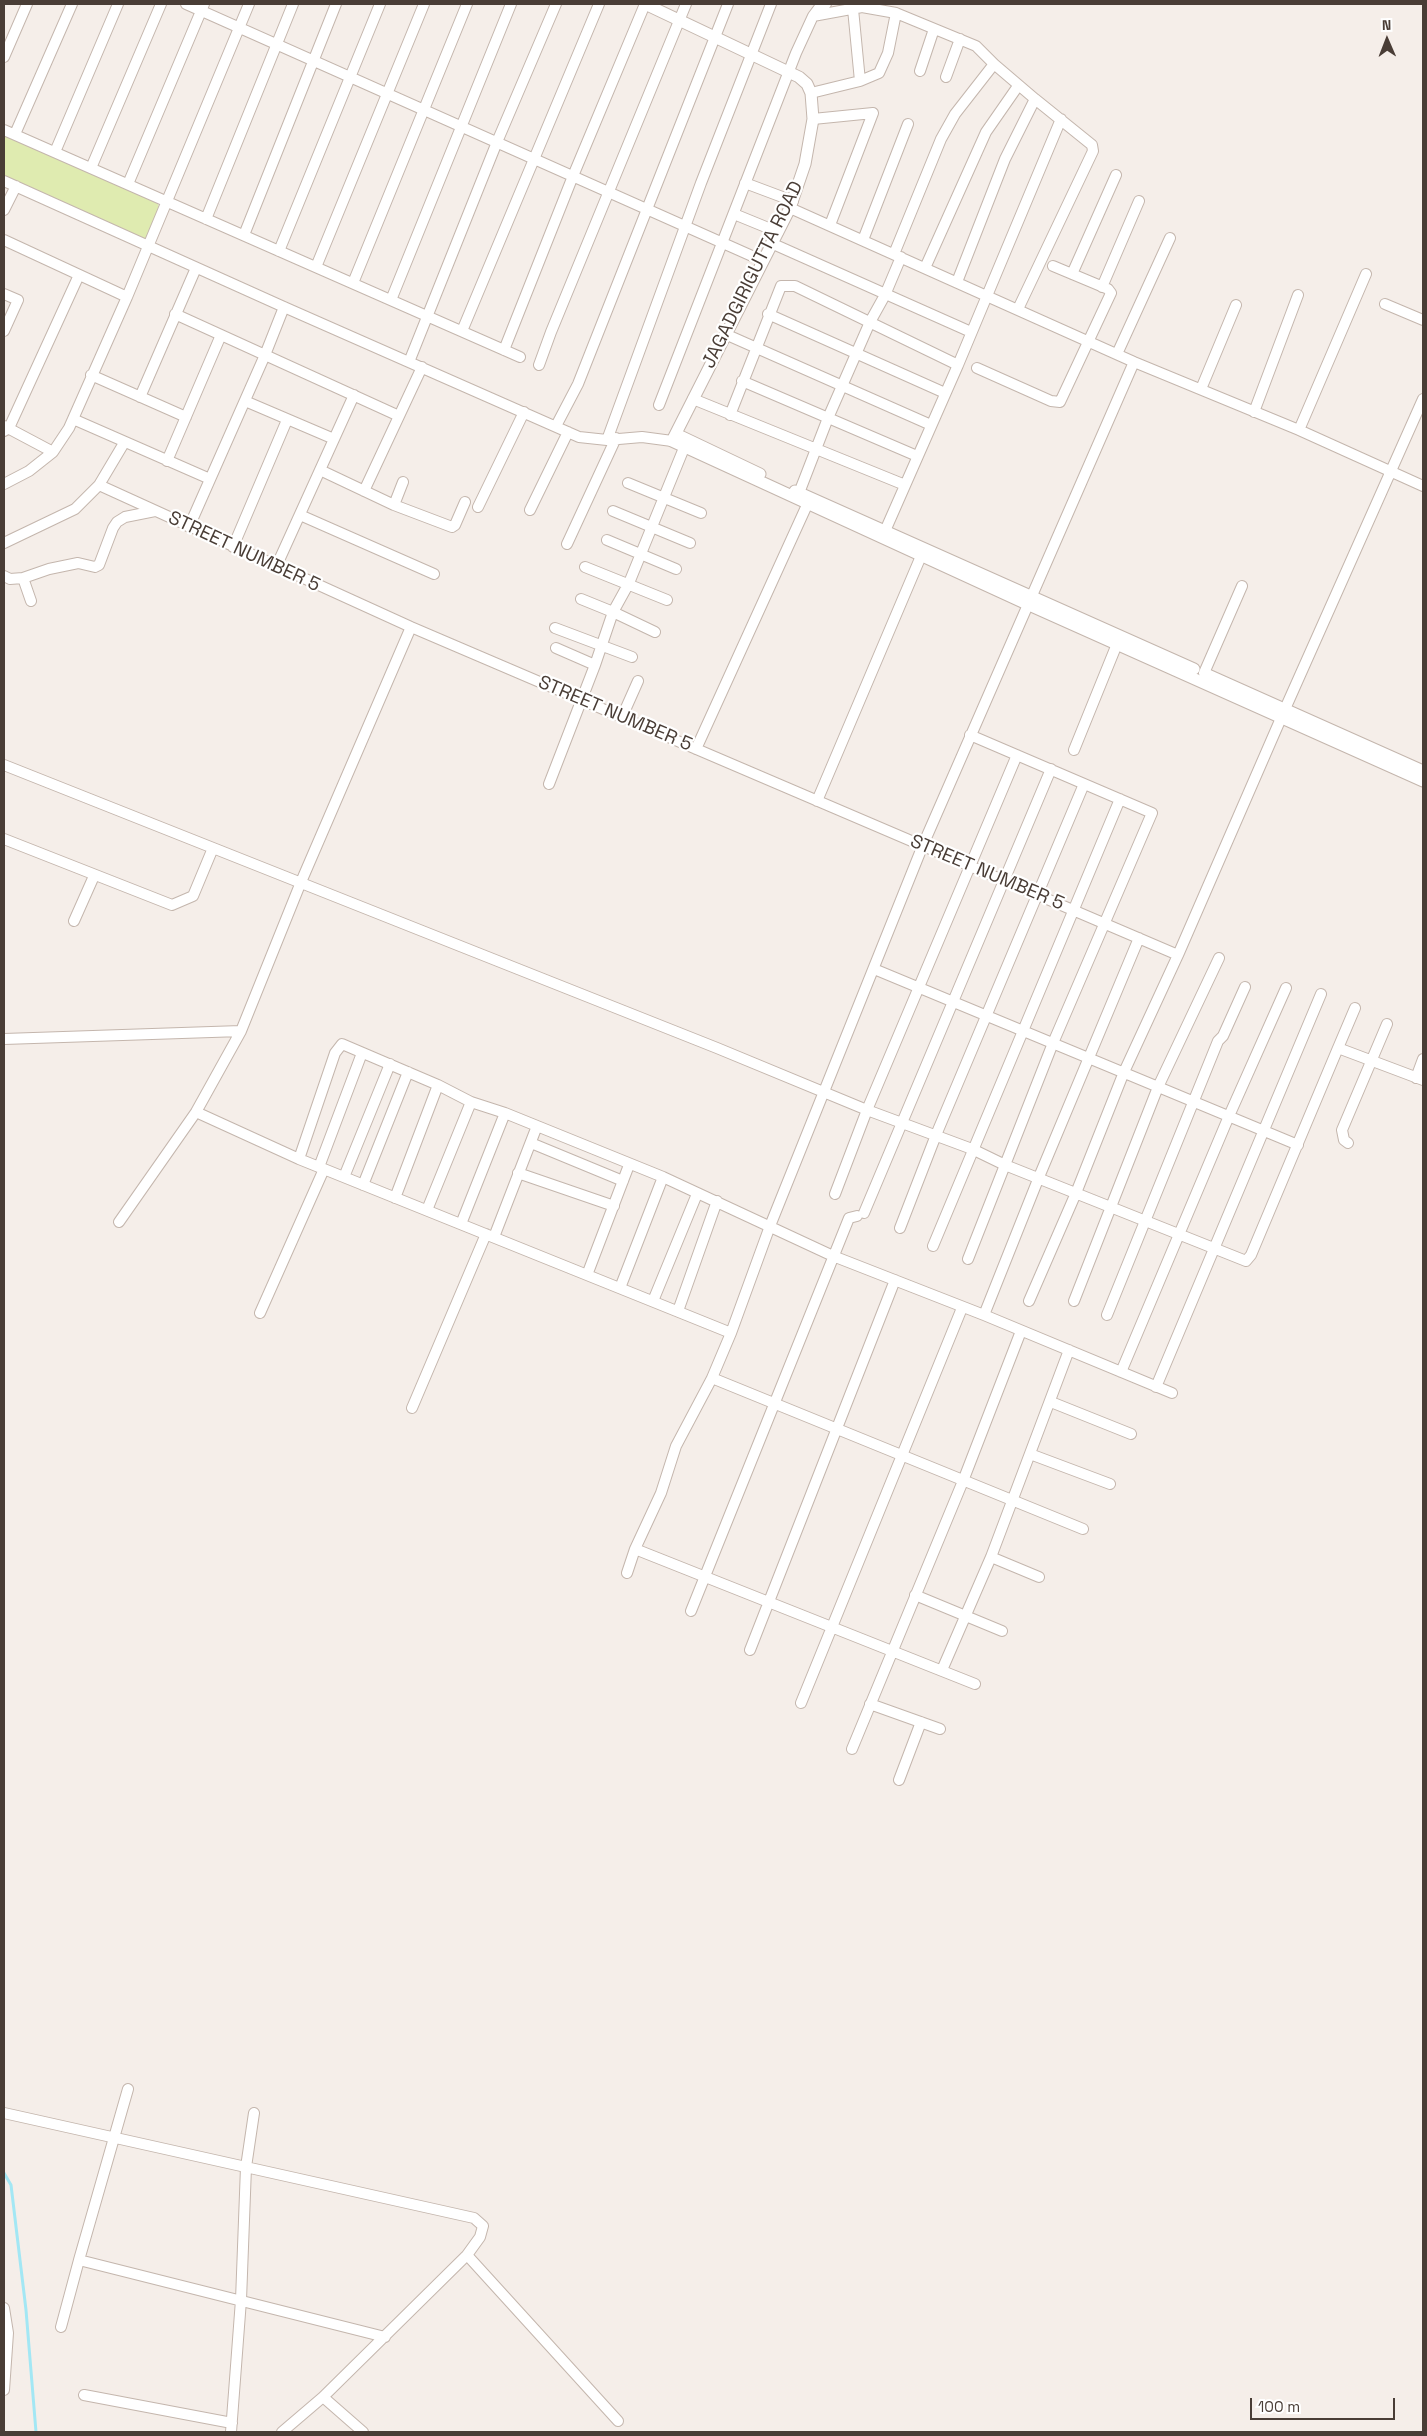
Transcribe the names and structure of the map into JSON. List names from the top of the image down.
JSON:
{
  "streets": {
    "street": ["JAGADGIRIGUTTA ROAD", "STREET NUMBER 5"]
  },
  "scale_bar": "100 m",
  "north": "top"
}
